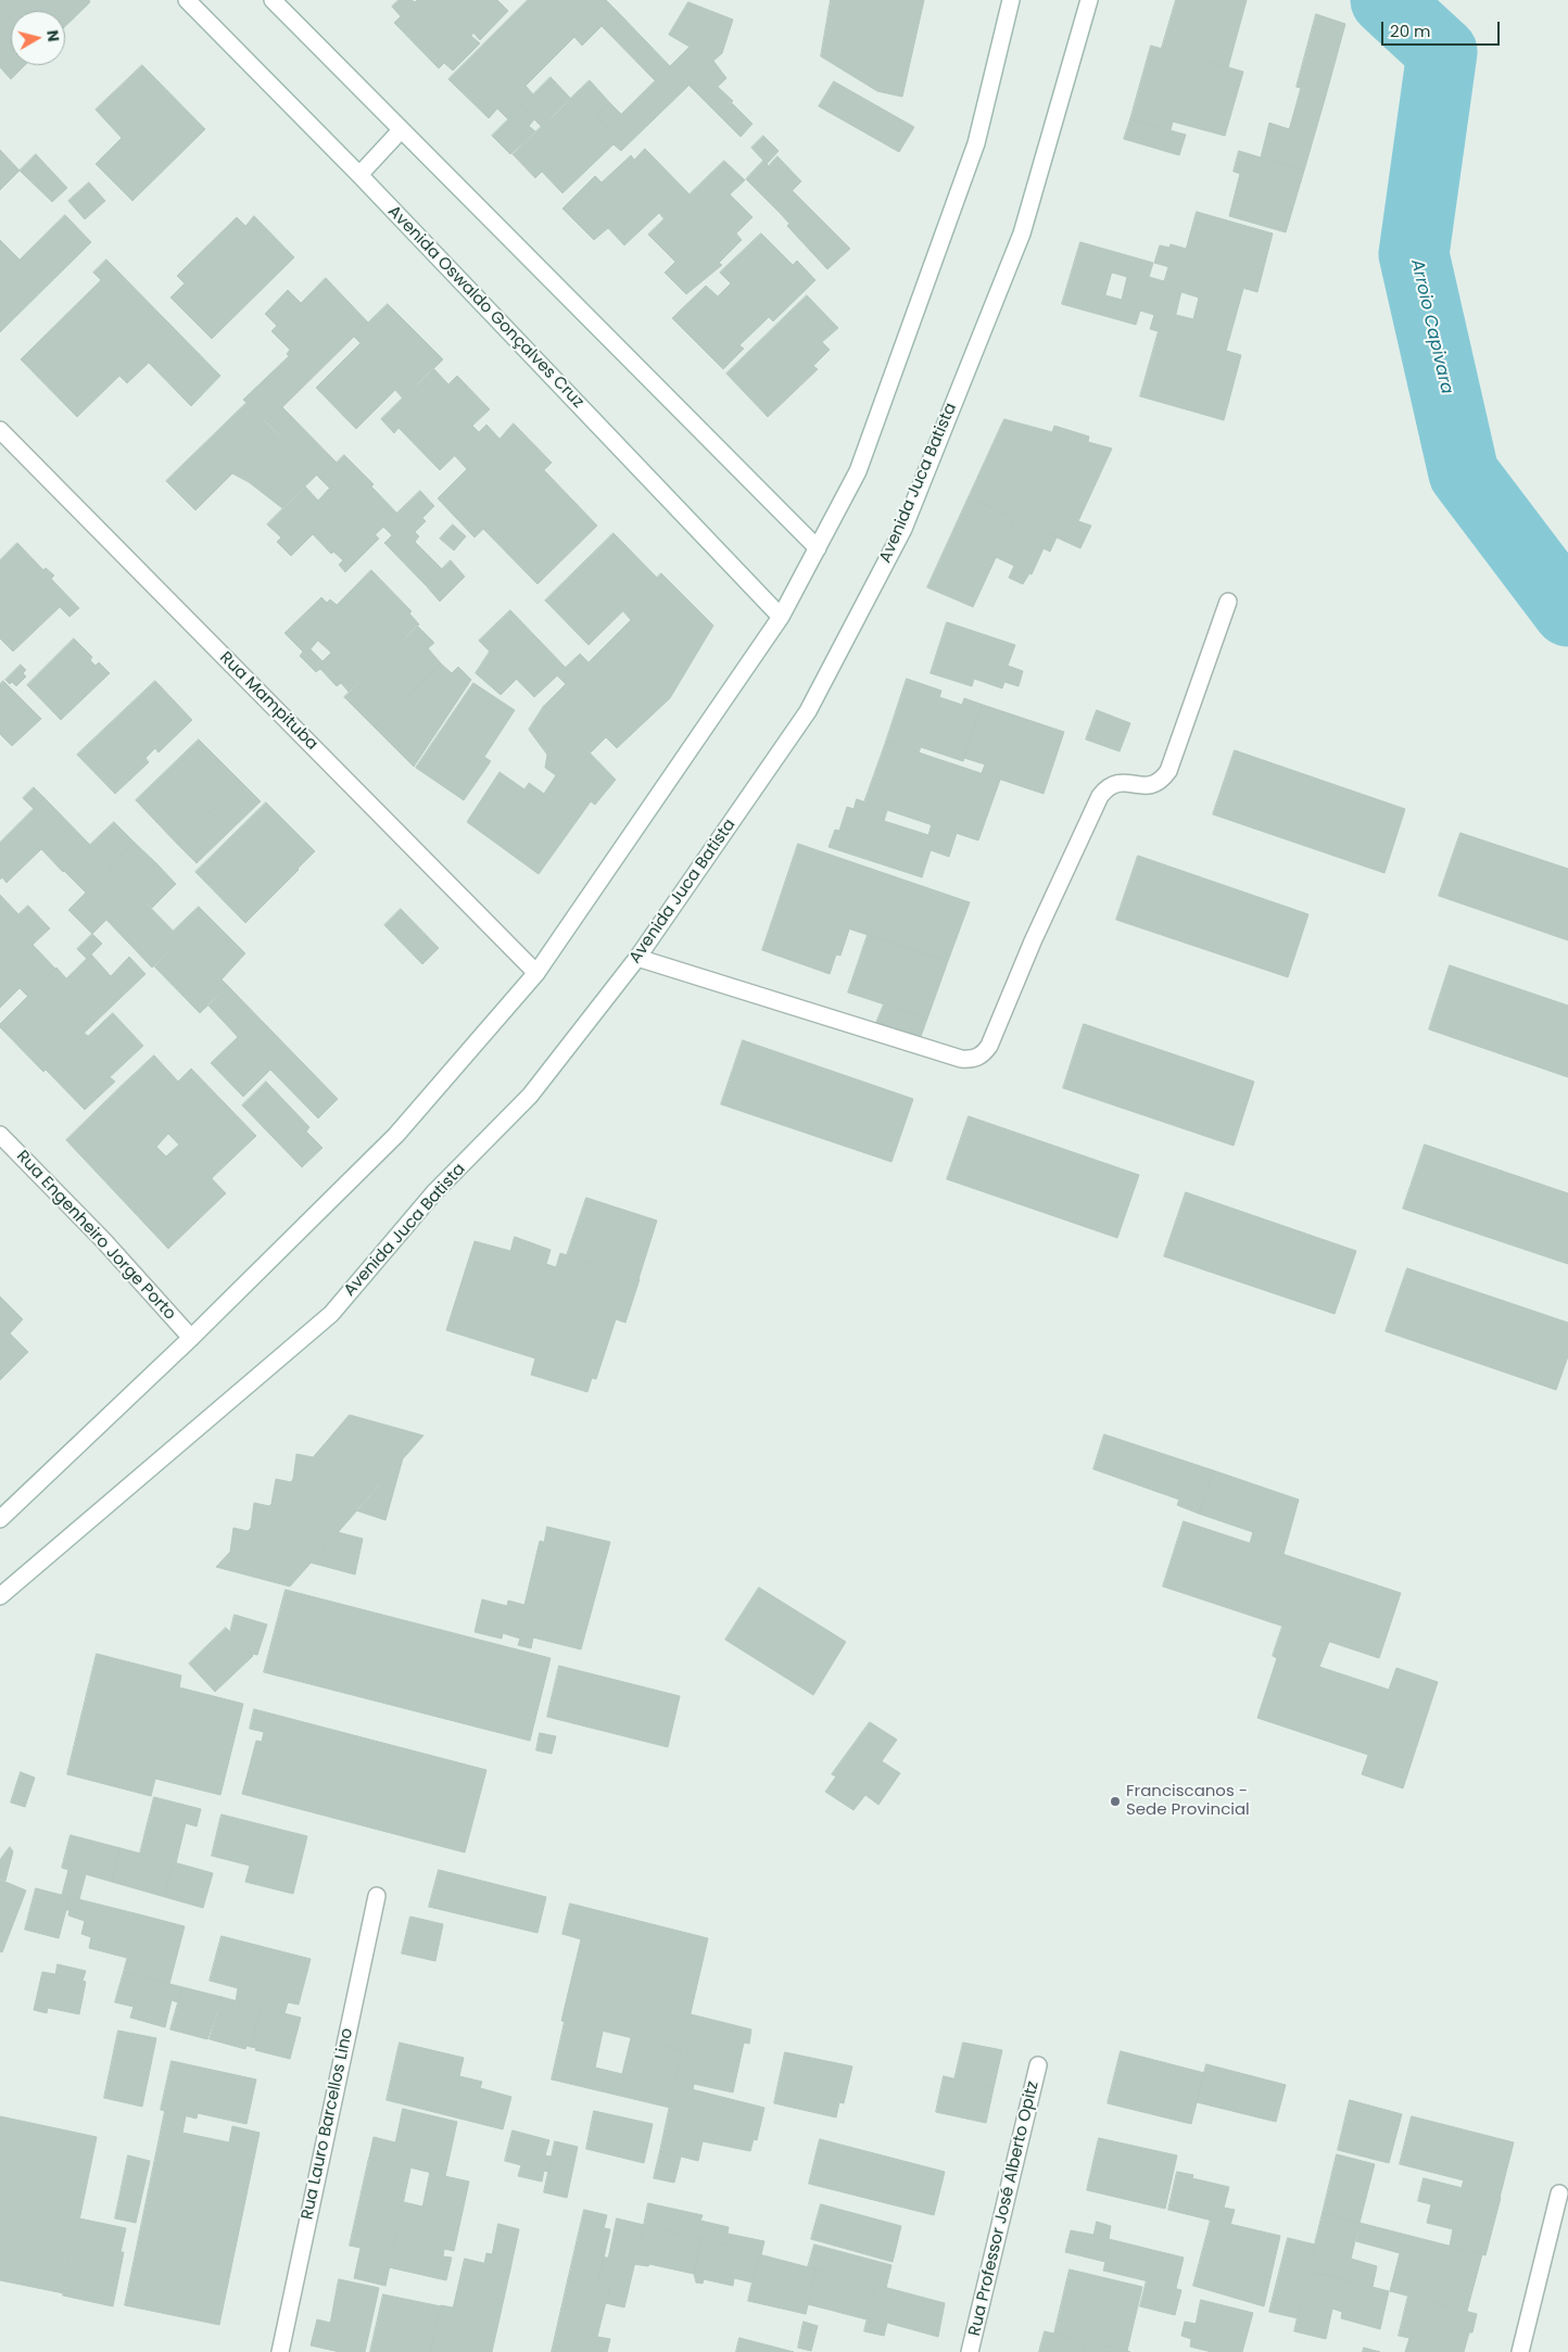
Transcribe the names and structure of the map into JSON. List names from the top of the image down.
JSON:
{
  "streets": {
    "main road": [
      "Avenida Oswaldo Gonçalves Cruz",
      "Avenida Juca Batista",
      "Rua Mampituba",
      "Rua Engenheiro Jorge Porto",
      "Rua Lauro Barcellos Lino",
      "Rua Professor José Alberto Opitz"
    ]
  },
  "water": ["Arroio Capivara"],
  "places": ["Franciscanos - Sede Provincial"],
  "scale_bar": "20 m",
  "north": "right"
}
